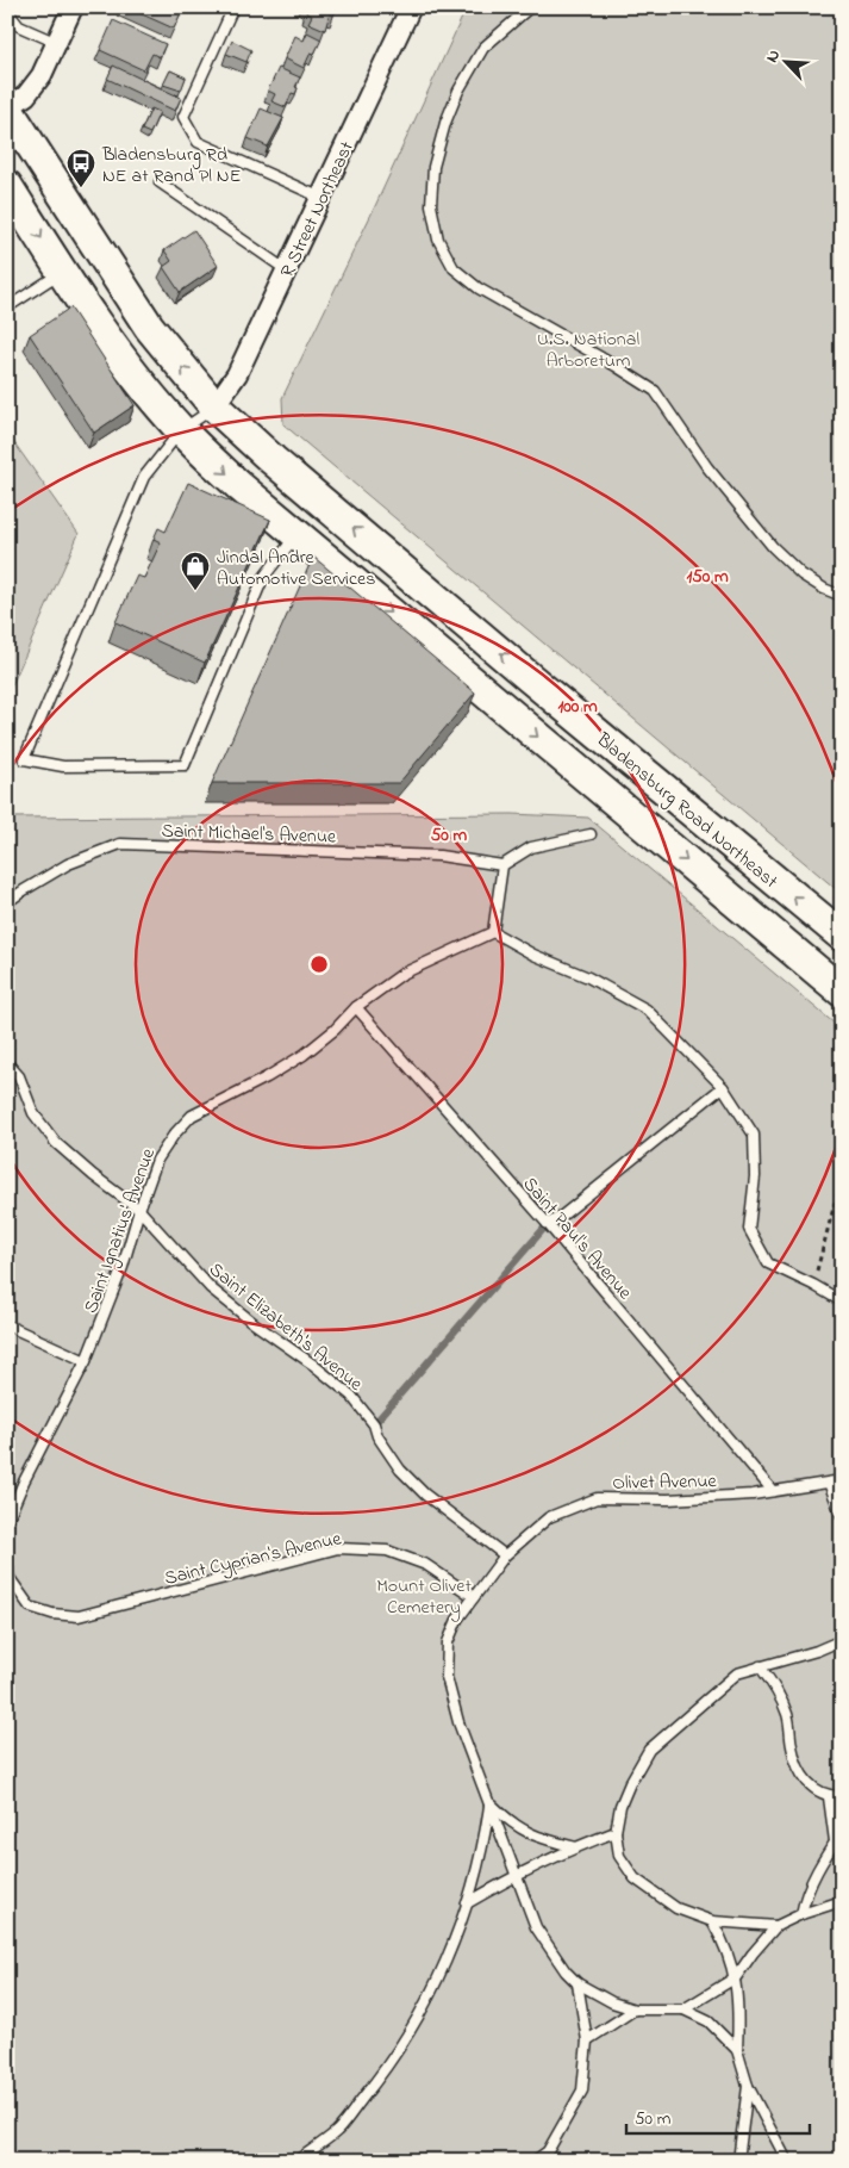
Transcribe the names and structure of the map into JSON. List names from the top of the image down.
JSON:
{
  "streets": {
    "main road": ["Bladensburg Road Northeast"],
    "street": ["R Street Northeast"],
    "lane": [
      "Saint Michael's Avenue",
      "Saint Ignatius' Avenue",
      "Saint Paul's Avenue",
      "Saint Elizabeth's Avenue",
      "Olivet Avenue",
      "Saint Cyprian's Avenue"
    ]
  },
  "crossings": [
    ["R Street Northeast", "Bladensburg Road Northeast"],
    ["Saint Ignatius' Avenue", "Saint Paul's Avenue"],
    ["Saint Ignatius' Avenue", "Saint Elizabeth's Avenue"],
    ["Saint Paul's Avenue", "Olivet Avenue"],
    ["Saint Elizabeth's Avenue", "Olivet Avenue"],
    ["Olivet Avenue", "Saint Cyprian's Avenue"]
  ],
  "parks": ["U.S. National Arboretum", "Mount Olivet Cemetery"],
  "places": {
    "bus stop": ["Bladensburg Rd NE at Rand Pl NE"],
    "shop": ["Jindal Andre Automotive Services"]
  },
  "scale_bar": "50 m",
  "north": "top left",
  "rings": ["150 m", "100 m", "50 m"]
}
